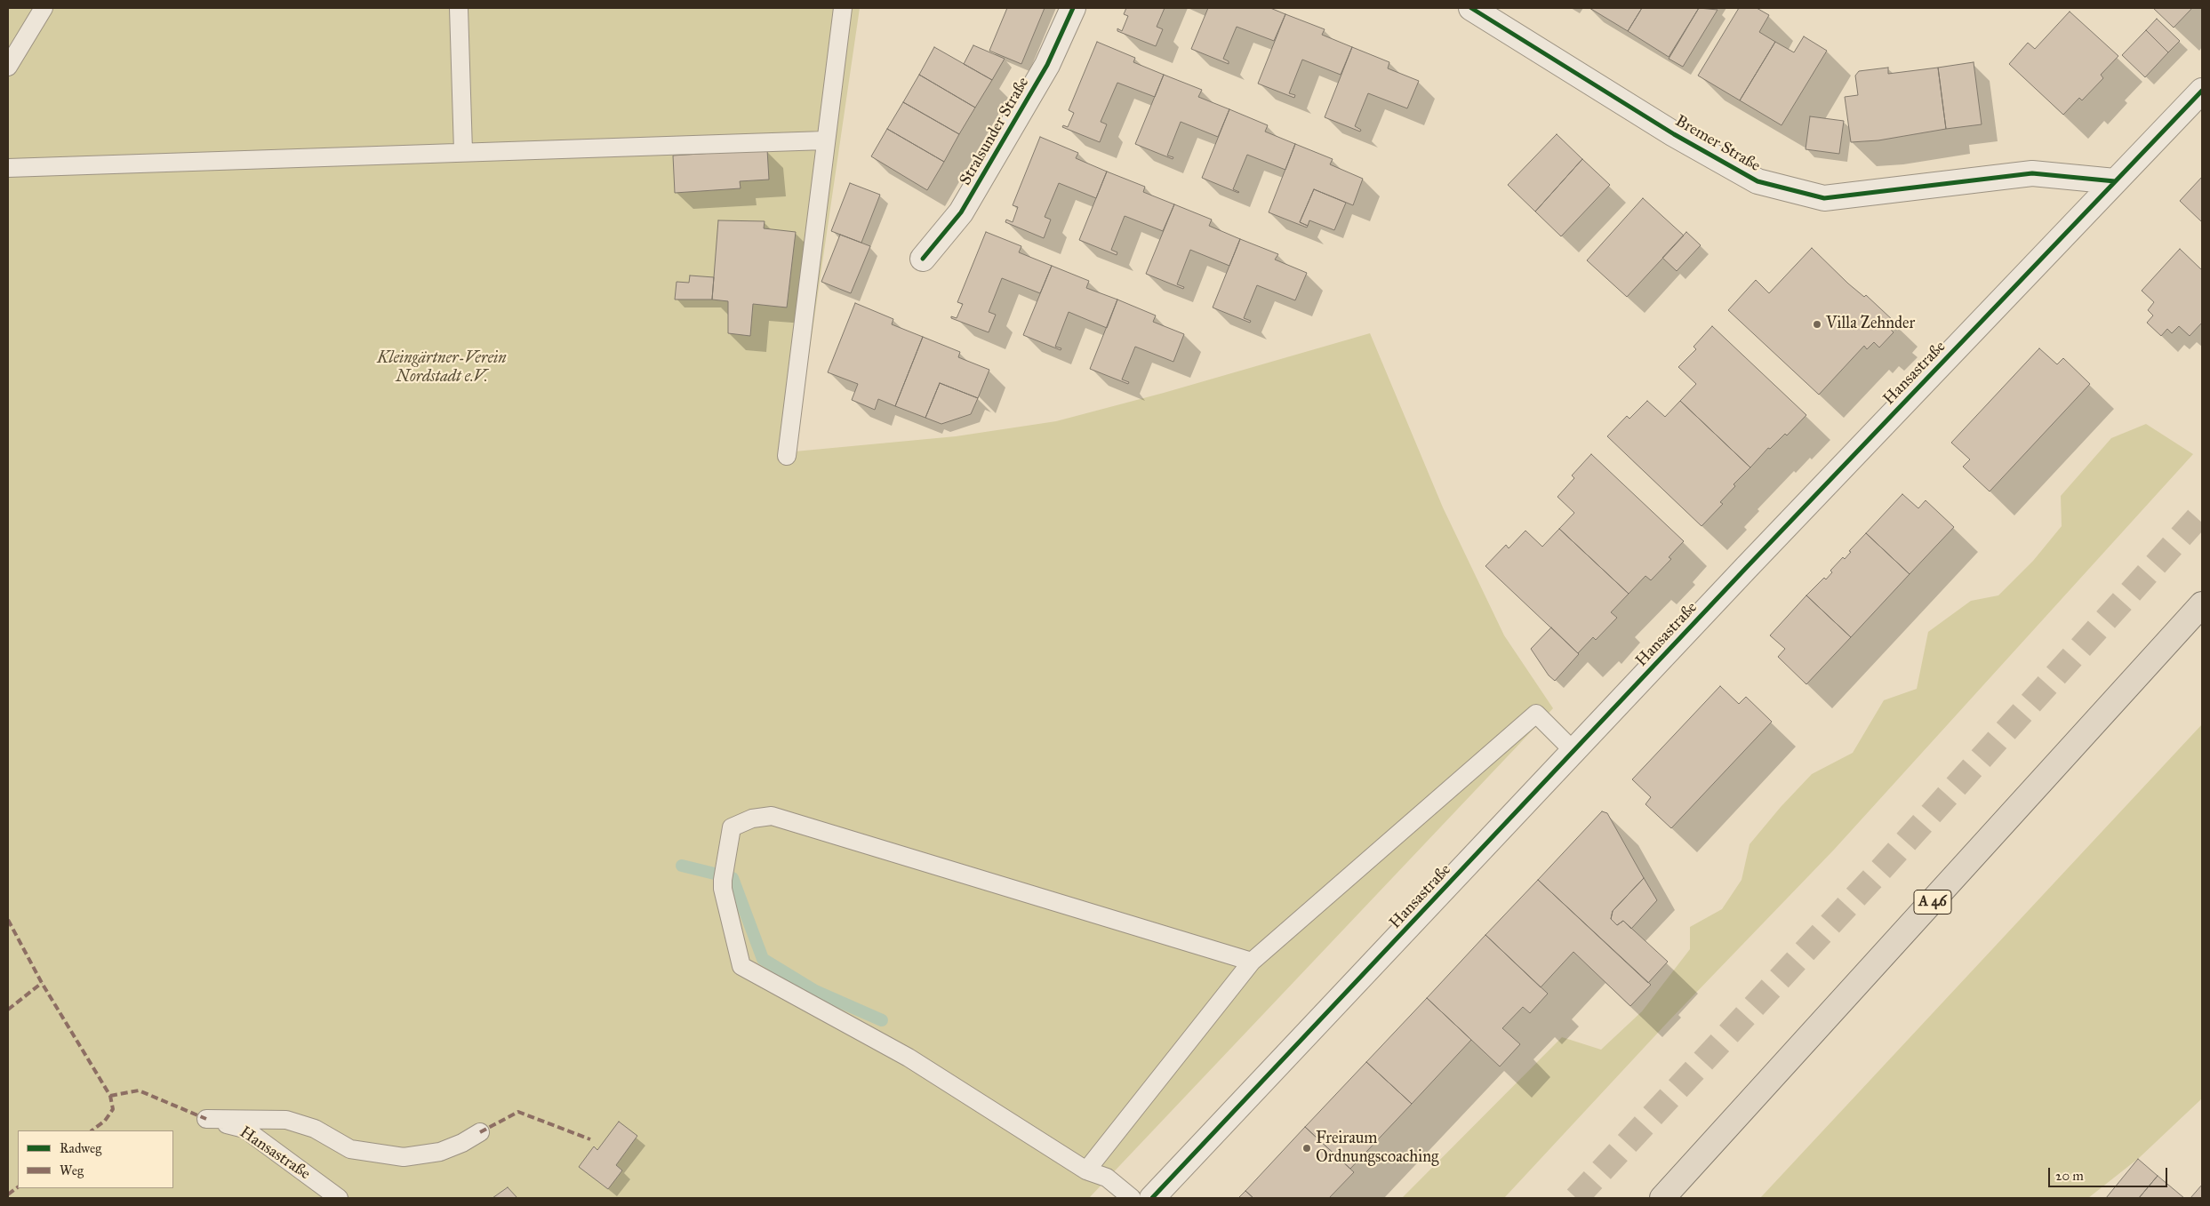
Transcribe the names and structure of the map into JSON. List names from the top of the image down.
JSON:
{
  "streets": {
    "highway": ["A 46"],
    "street": ["Stralsunder Straße", "Bremer Straße", "Hansastraße"]
  },
  "crossings": [
    ["Bremer Straße", "Hansastraße"]
  ],
  "parks": ["Kleingärtner-Verein Nordstadt e.V."],
  "places": ["Villa Zehnder", "Freiraum Ordnungscoaching"],
  "legend": ["Radweg", "Weg"],
  "scale_bar": "20 m"
}
